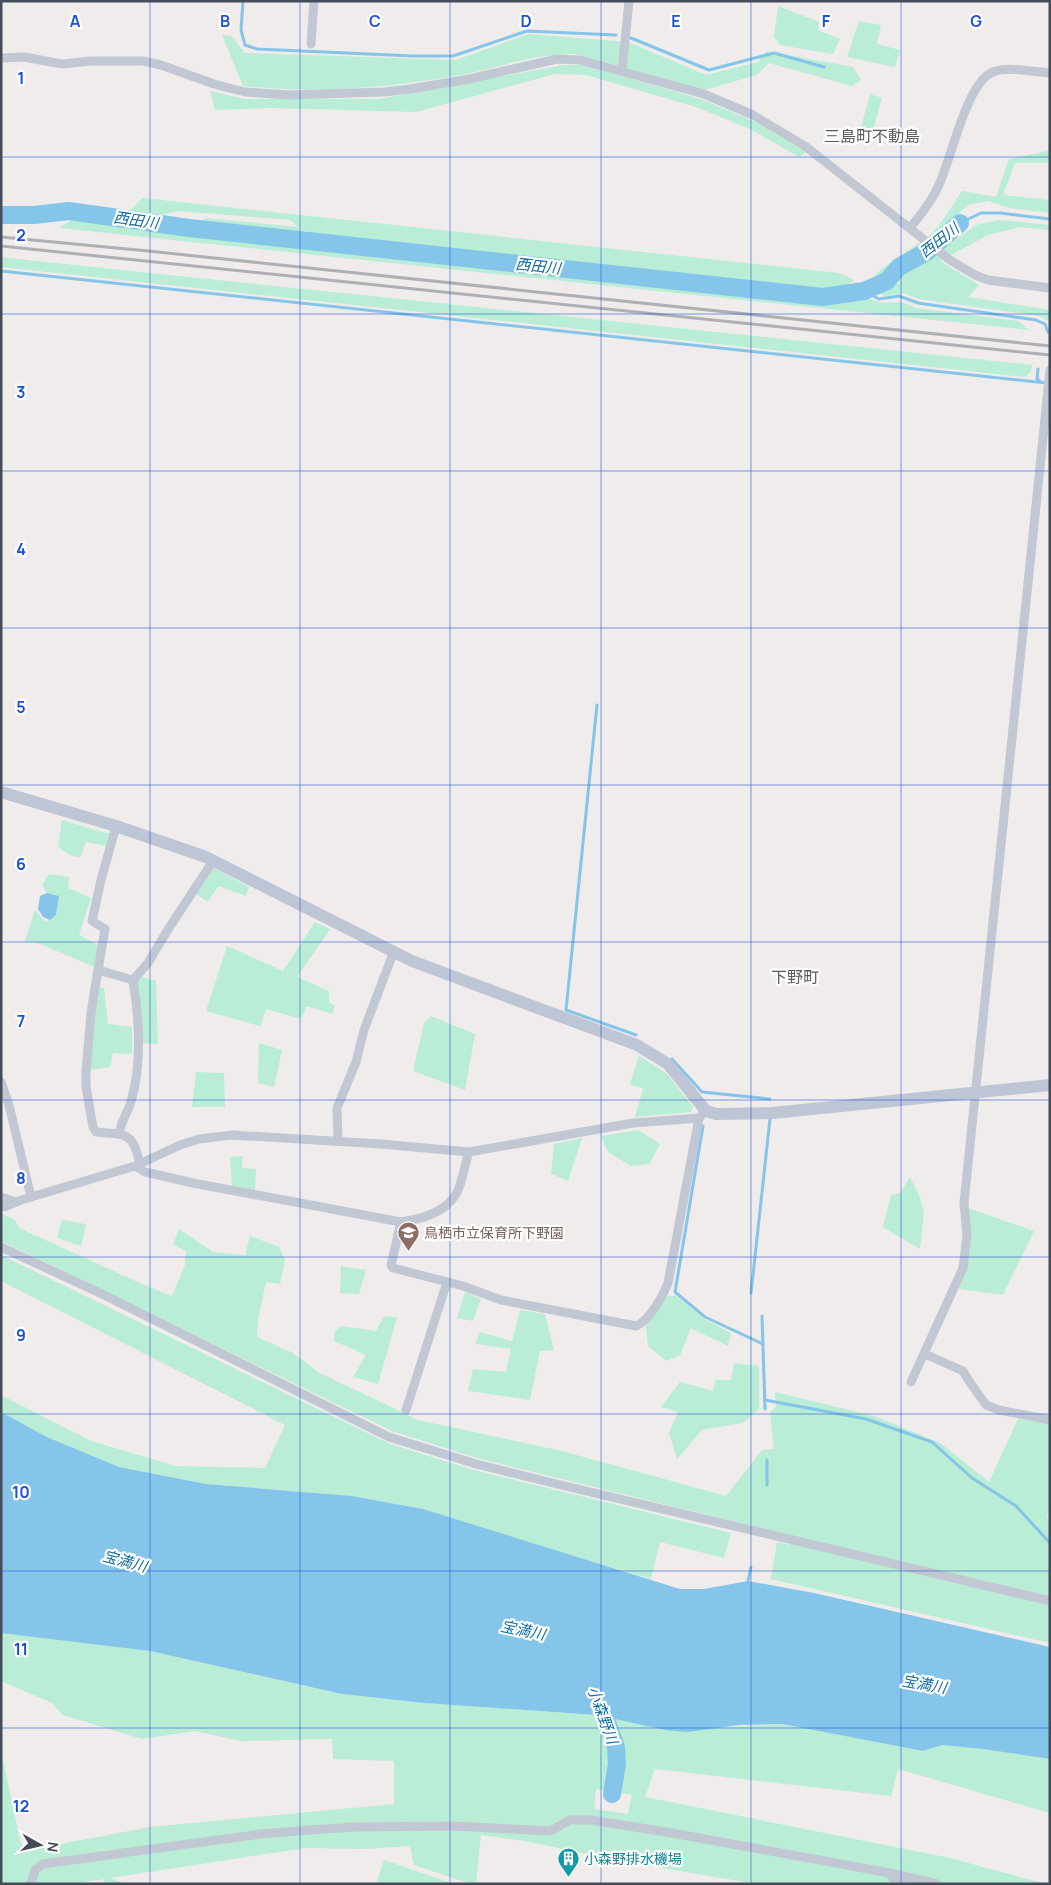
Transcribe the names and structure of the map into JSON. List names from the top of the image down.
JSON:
{
  "districts": ["三島町不動島", "下野町"],
  "water": ["西田川", "宝満川", "小森野川"],
  "places": {
    "school or university": ["鳥栖市立保育所下野園"],
    "building": ["小森野排水機場"]
  },
  "north": "right",
  "grid": {
    "columns": [
      "A",
      "B",
      "C",
      "D",
      "E",
      "F",
      "G"
    ],
    "rows": [
      "1",
      "2",
      "3",
      "4",
      "5",
      "6",
      "7",
      "8",
      "9",
      "10",
      "11",
      "12"
    ]
  }
}
